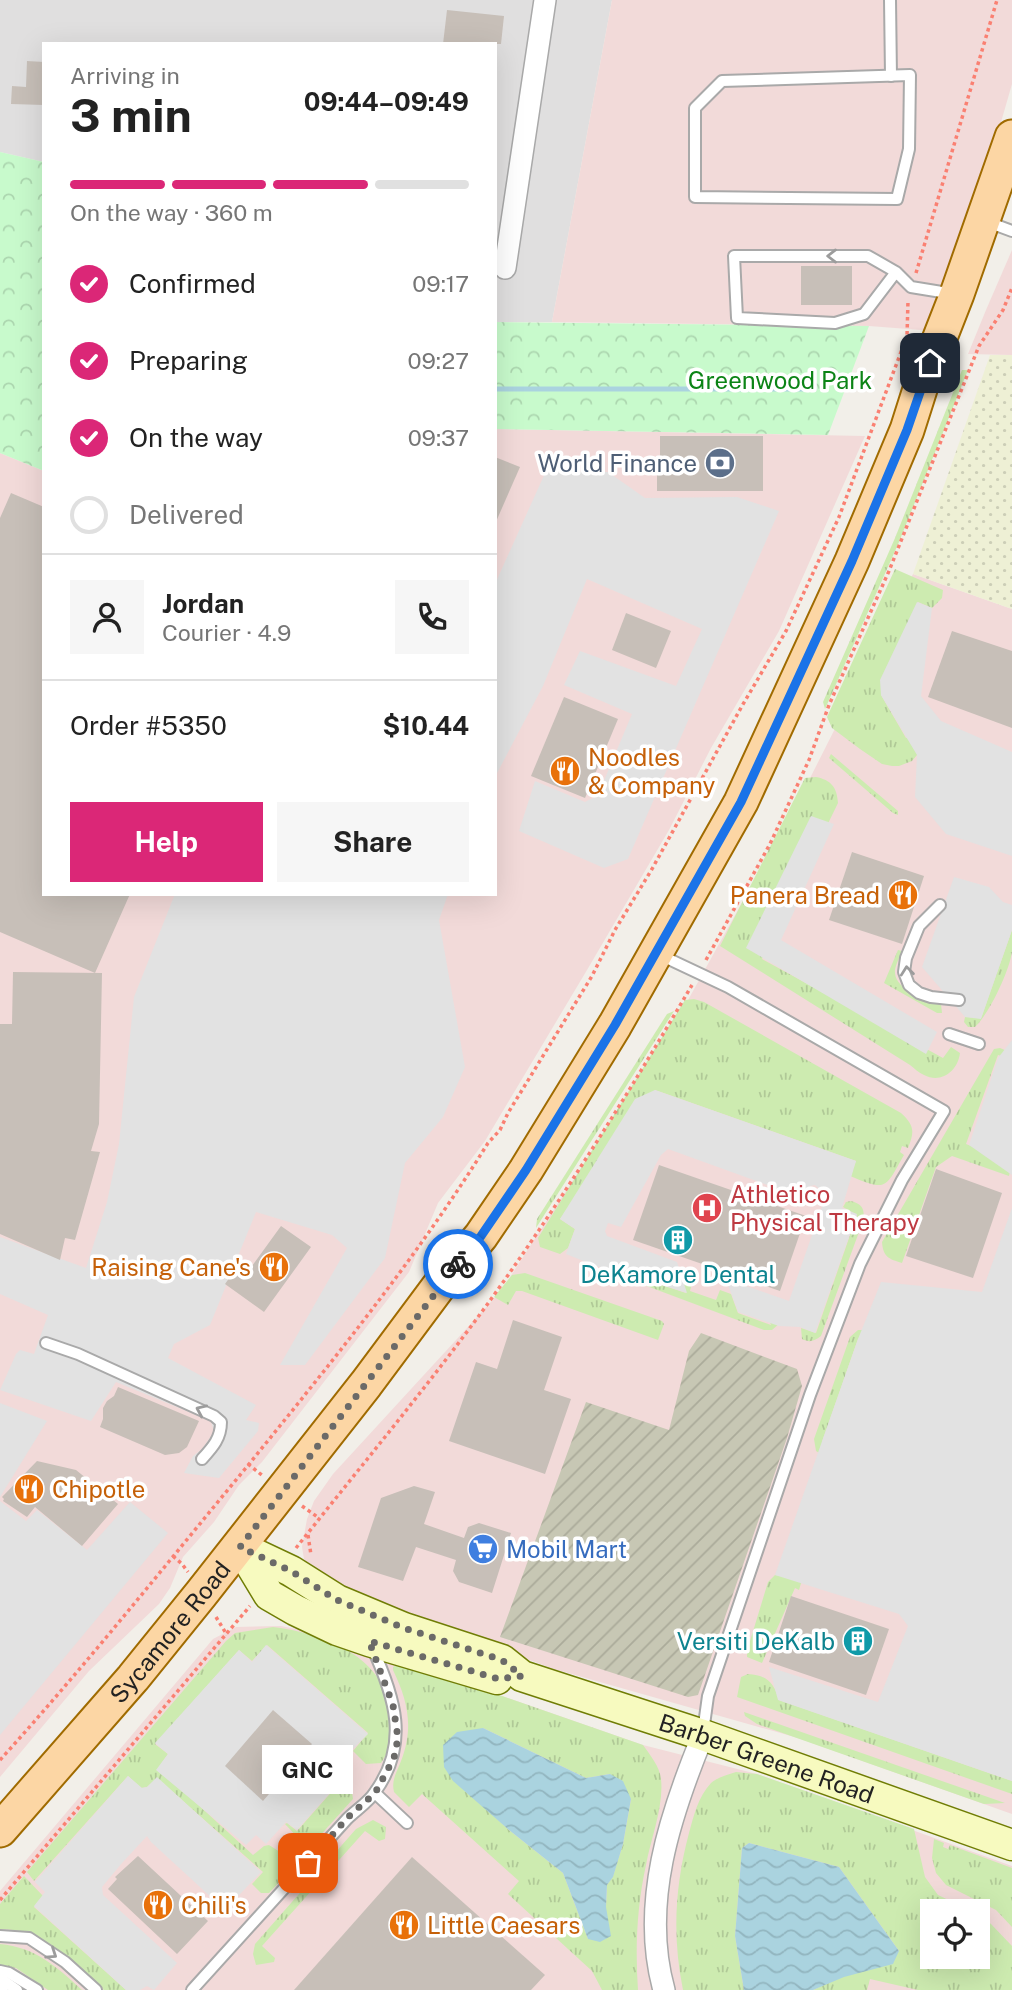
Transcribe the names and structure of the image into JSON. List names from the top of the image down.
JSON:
{
  "streets": {
    "main road": ["Sycamore Road", "Barber Greene Road"]
  },
  "crossings": [
    ["Sycamore Road", "Barber Greene Road"]
  ],
  "parks": ["Greenwood Park"],
  "places": {
    "bank": ["World Finance"],
    "restaurant": [
      "Noodles & Company",
      "Panera Bread",
      "Raising Cane's",
      "Chipotle",
      "Chili's",
      "Little Caesars"
    ],
    "hospital": ["Athletico Physical Therapy"],
    "building": ["DeKamore Dental", "Versiti DeKalb"],
    "supermarket": ["Mobil Mart"],
    "other": ["GNC"]
  },
  "page": {
    "heading": ["3 min", "Arriving in", "09:44–09:49"],
    "panel": [
      "Jordan",
      "Courier · 4.9",
      "Order #5350",
      "$10.44"
    ],
    "bar": "On the way · 360 m",
    "list": [
      ["Confirmed", "09:17"],
      ["Preparing", "09:27"],
      ["On the way", "09:37"],
      "Delivered"
    ],
    "buttons": ["Help", "Share"],
    "bubble": "GNC"
  }
}
